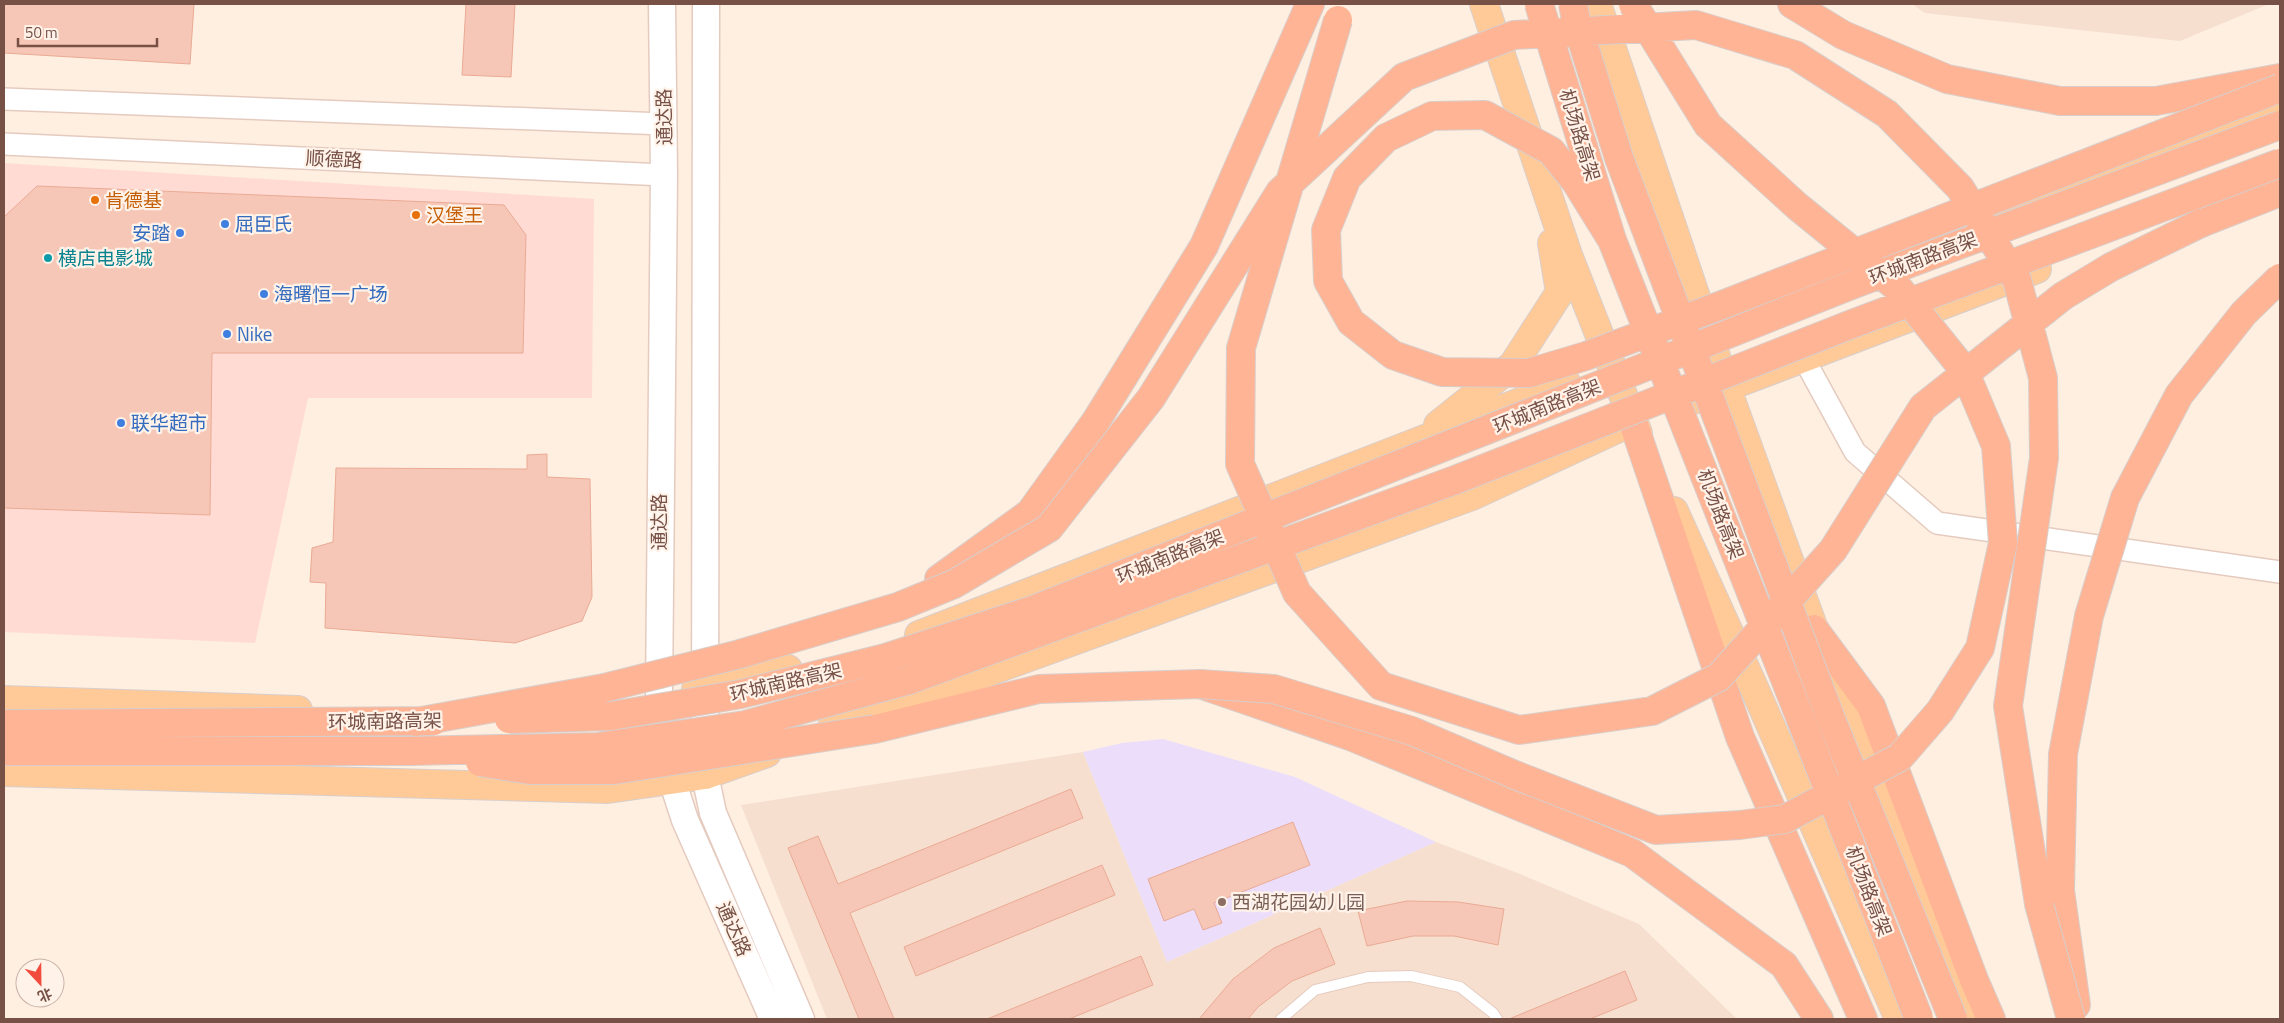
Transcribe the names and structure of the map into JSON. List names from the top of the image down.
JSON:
{
  "streets": {
    "highway": ["机场路高架", "环城南路高架"],
    "street": ["通达路", "顺德路"]
  },
  "crossings": [
    ["通达路", "顺德路"]
  ],
  "places": [
    "肯德基",
    "汉堡王",
    "屈臣氏",
    "安踏",
    "横店电影城",
    "海曙恒一广场",
    "Nike",
    "联华超市",
    "西湖花园幼儿园"
  ],
  "scale_bar": "50 m",
  "north": "bottom"
}
